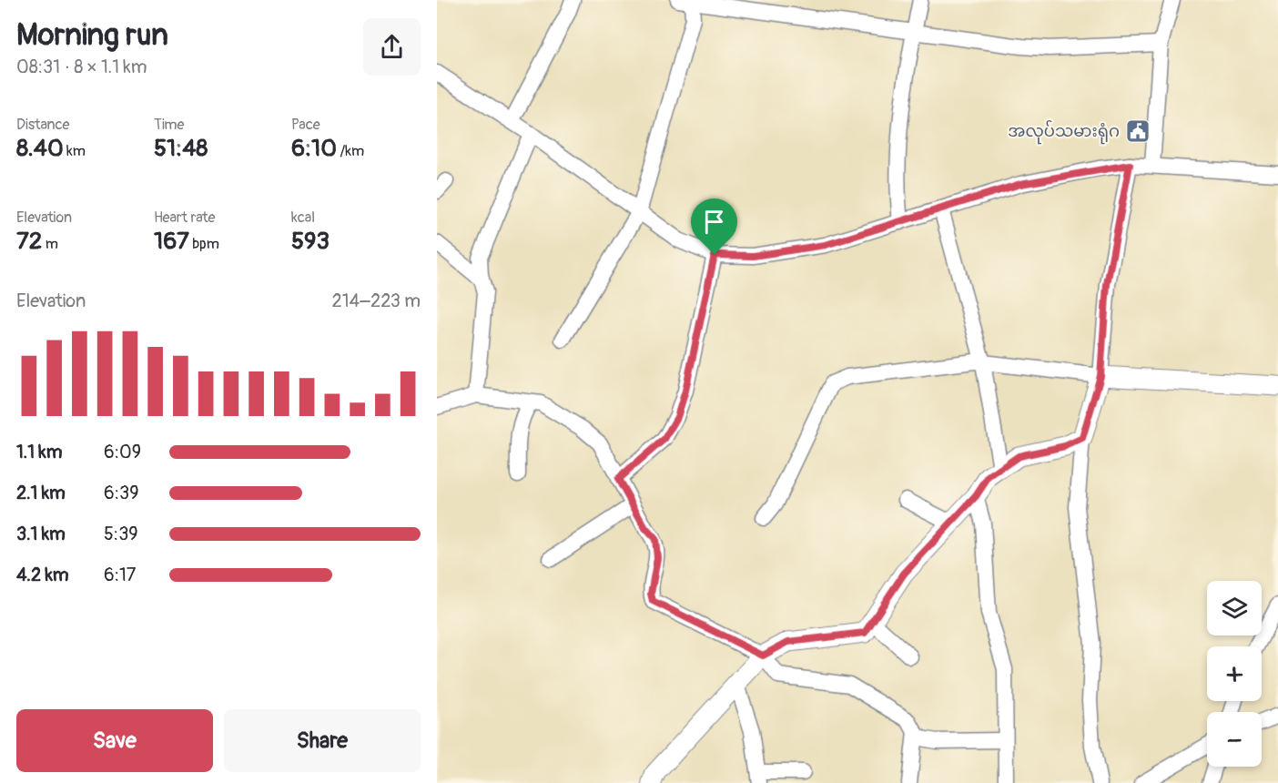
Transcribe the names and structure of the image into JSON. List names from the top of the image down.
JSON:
{
  "places": {
    "public building": ["အလုပ်သမားရုံဂ"]
  },
  "page": {
    "heading": ["Morning run", "08:31 · 8 × 1.1 km"],
    "stats": [
      ["Distance", "8.40 km"],
      ["Time", "51:48"],
      ["Pace", "6:10 /km"],
      ["Elevation", "72 m"],
      ["Heart rate", "167 bpm"],
      ["kcal", "593"]
    ],
    "chart": ["Elevation", "214–223 m"],
    "list": [
      {
        "name": "1.1 km",
        "note": "6:09"
      },
      {
        "name": "2.1 km",
        "note": "6:39"
      },
      {
        "name": "3.1 km",
        "note": "5:39"
      },
      {
        "name": "4.2 km",
        "note": "6:17"
      }
    ],
    "map_buttons": ["+", "−"],
    "buttons": ["Save", "Share"]
  }
}
